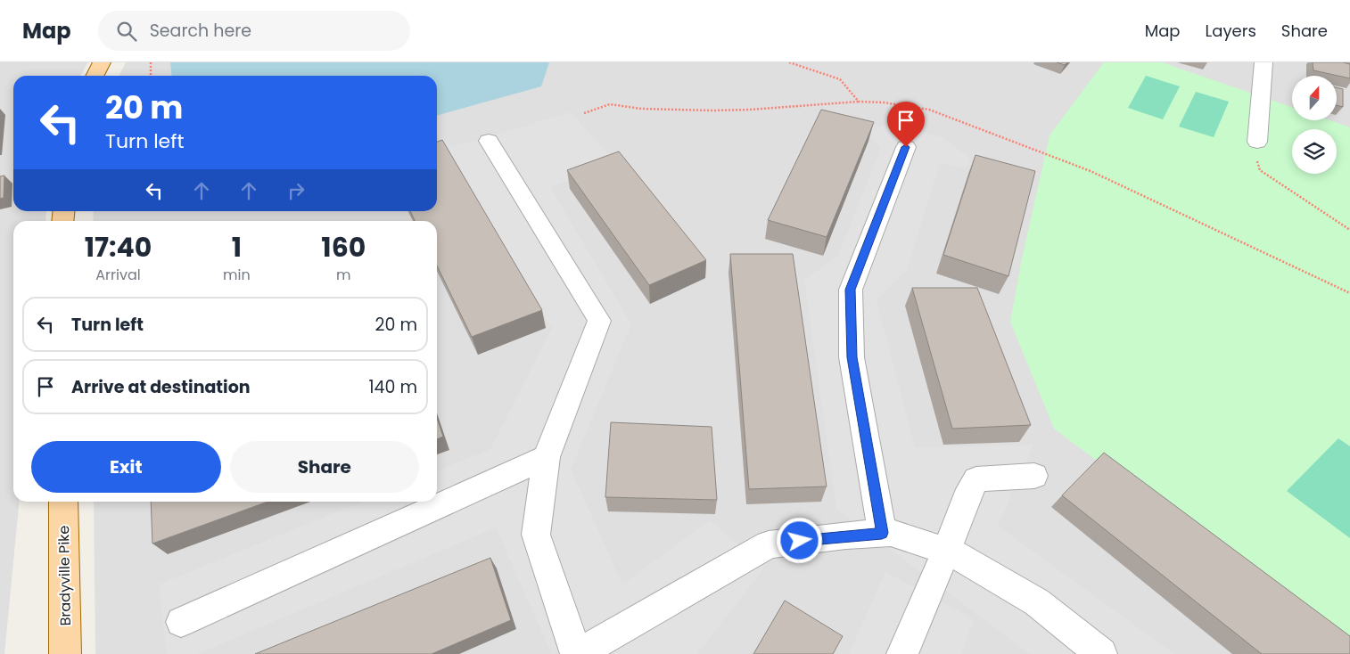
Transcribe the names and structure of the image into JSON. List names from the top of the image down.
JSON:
{
  "streets": {
    "main road": ["Bradyville Pike"]
  },
  "north": "top",
  "page": {
    "header": "Map",
    "search": "Search here",
    "nav": ["Map", "Layers", "Share"],
    "turn": ["20 m", "Turn left"],
    "eta": [
      "17:40",
      "Arrival",
      "1",
      "min",
      "160",
      "m"
    ],
    "list": [
      {
        "name": "Turn left",
        "value": "20 m"
      },
      {
        "name": "Arrive at destination",
        "value": "140 m"
      }
    ],
    "buttons": ["Exit", "Share"]
  }
}
